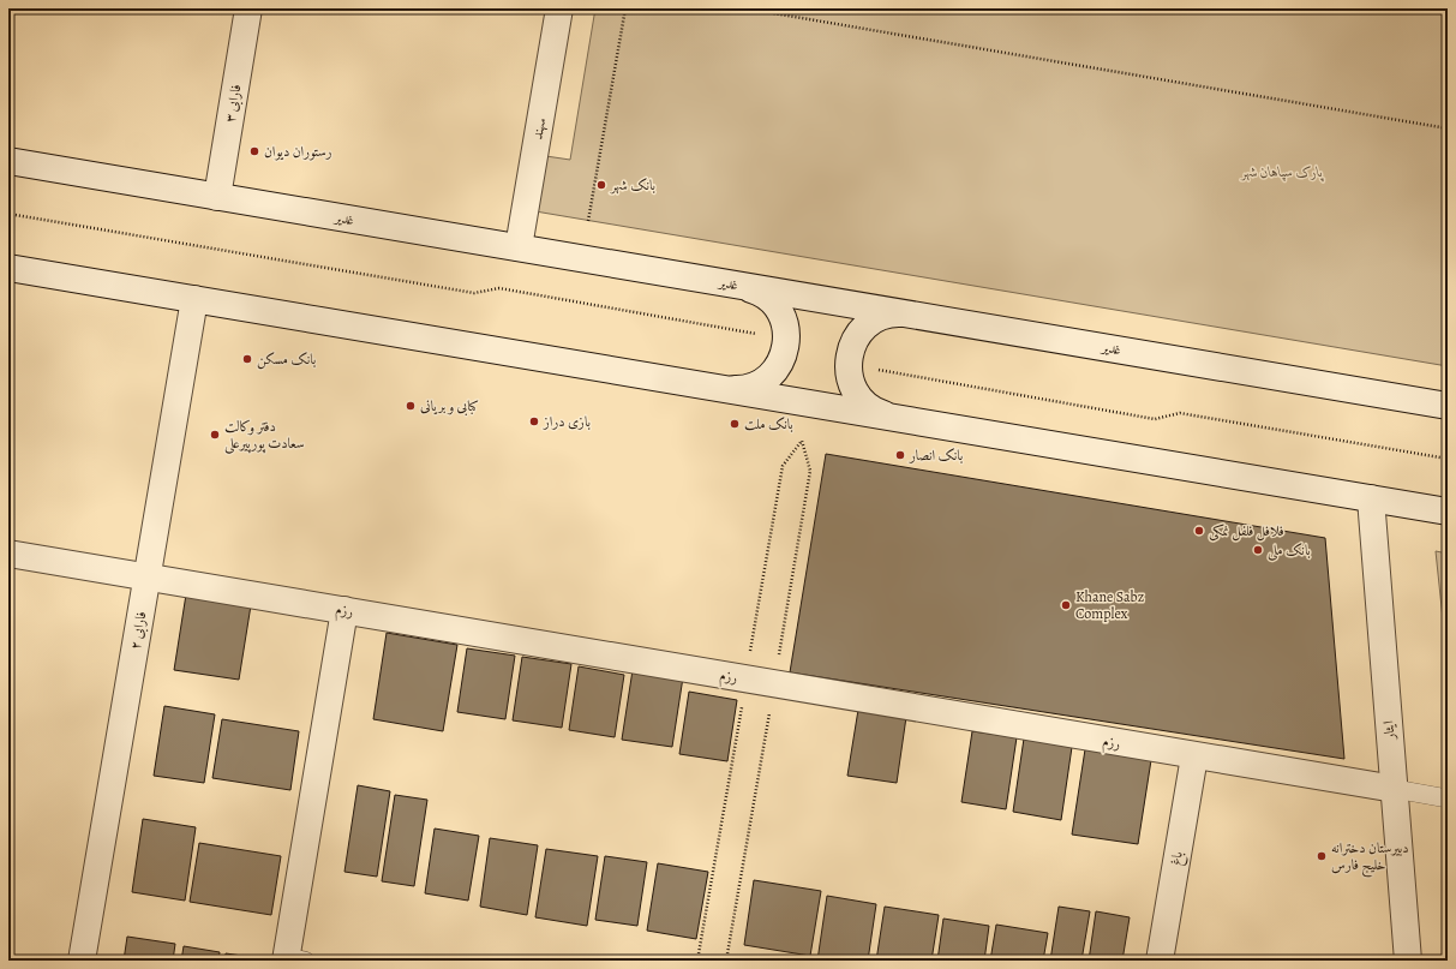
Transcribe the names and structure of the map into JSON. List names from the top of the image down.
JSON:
{
  "streets": {
    "street": [
      "فارابی ۳",
      "سهند",
      "غدیر",
      "رزم",
      "فارابی ۲",
      "ایثار",
      "باغ"
    ]
  },
  "crossings": [
    ["فارابی ۳", "غدیر"],
    ["سهند", "غدیر"],
    ["رزم", "فارابی ۲"],
    ["رزم", "ایثار"],
    ["رزم", "باغ"]
  ],
  "parks": ["پارک سپاهان شهر"],
  "places": [
    "رستوران دیوان",
    "بانک شهر",
    "بانک مسکن",
    "کبابی و بریانی",
    "بازی دراز",
    "بانک ملت",
    "دفتر وکالت سعادت پورپیرعلی",
    "بانک انصار",
    "فلافل فلفل نمکی",
    "بانک ملی",
    "Khane Sabz Complex",
    "دبیرستان دخترانه خلیج فارس"
  ]
}
